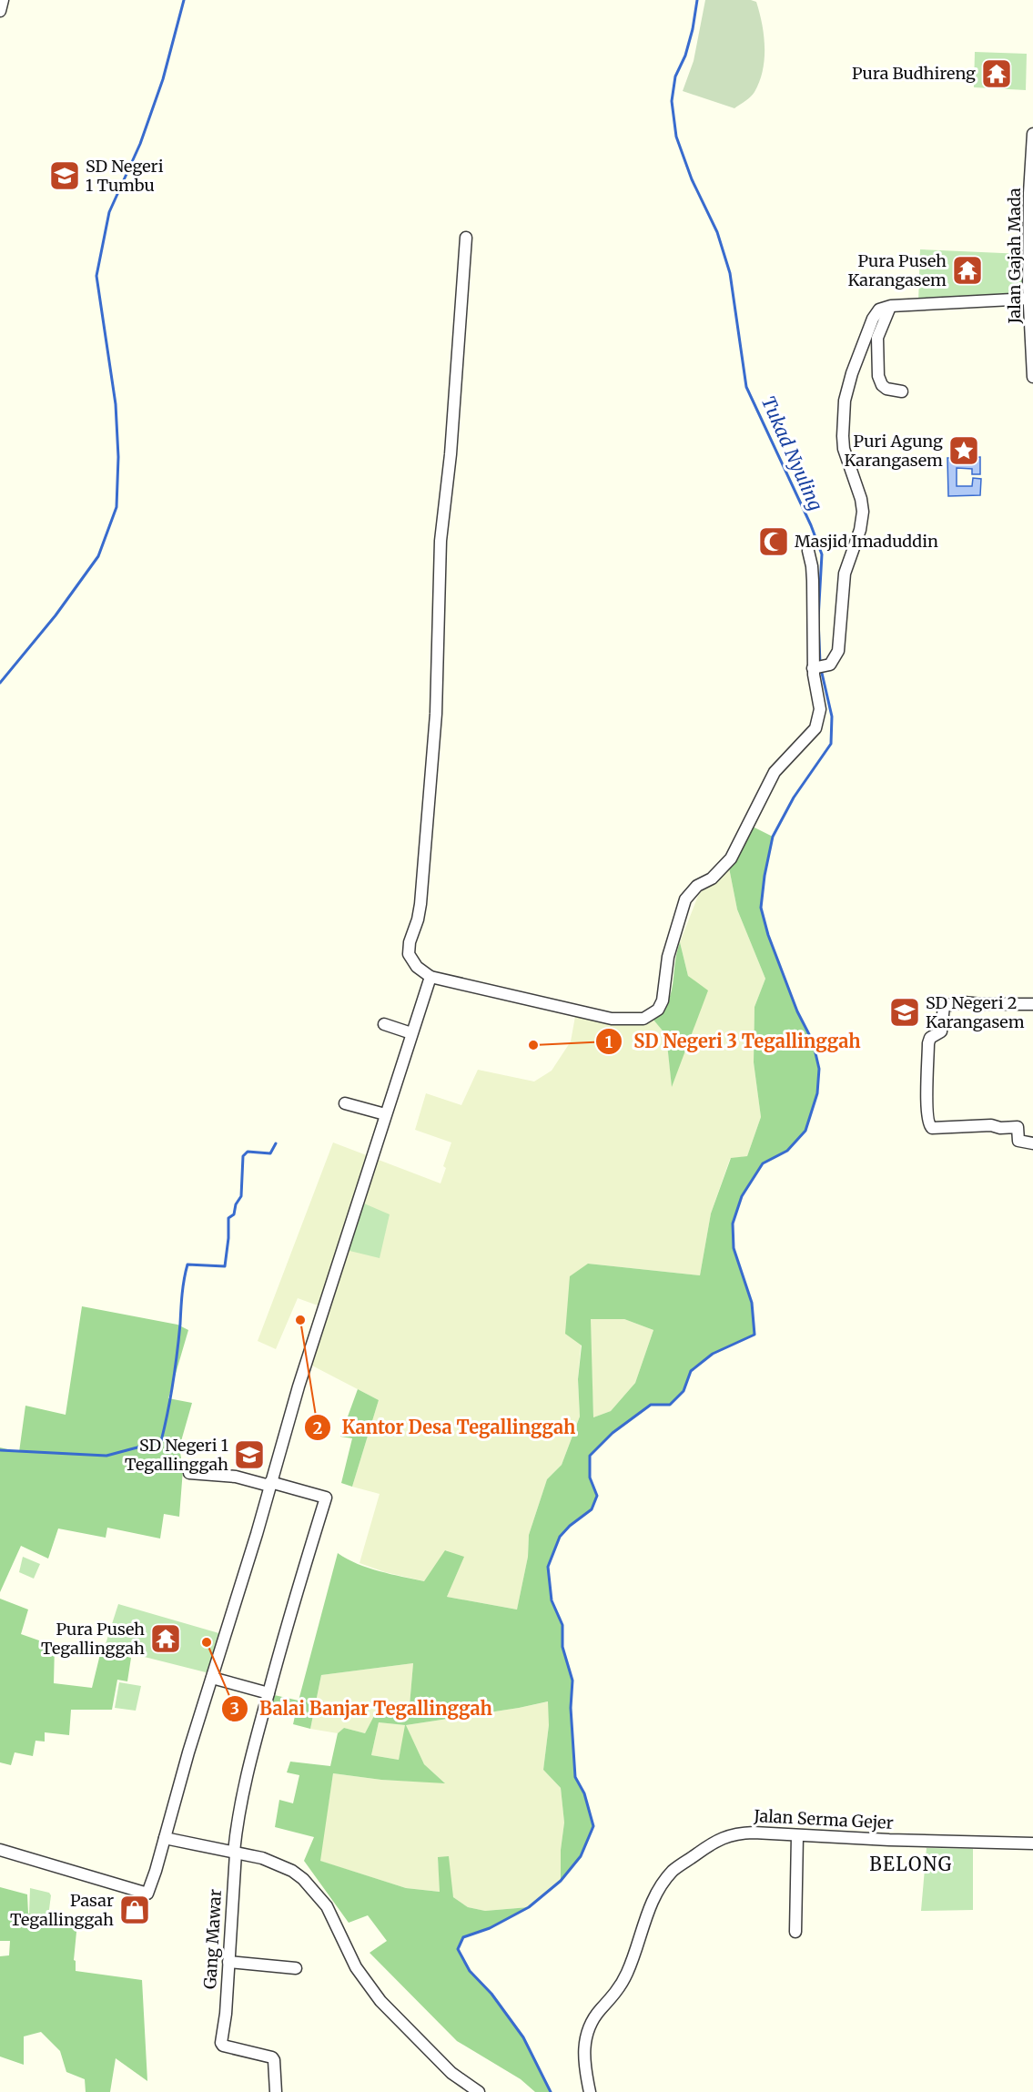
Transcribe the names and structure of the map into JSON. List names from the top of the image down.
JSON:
{
  "streets": {
    "street": ["Jalan Gajah Mada", "Jalan Serma Gejer", "Gang Mawar"]
  },
  "districts": ["BELONG"],
  "water": ["Tukad Nyuling"],
  "places": {
    "temple": ["Pura Budhireng", "Pura Puseh Karangasem", "Pura Puseh Tegallinggah"],
    "school or university": ["SD Negeri 1 Tumbu", "SD Negeri 2 Karangasem", "SD Negeri 1 Tegallinggah"],
    "place": ["Puri Agung Karangasem"],
    "mosque": ["Masjid Imaduddin"],
    "other": ["SD Negeri 3 Tegallinggah", "Kantor Desa Tegallinggah", "Balai Banjar Tegallinggah"],
    "shop": ["Pasar Tegallinggah"]
  }
}
